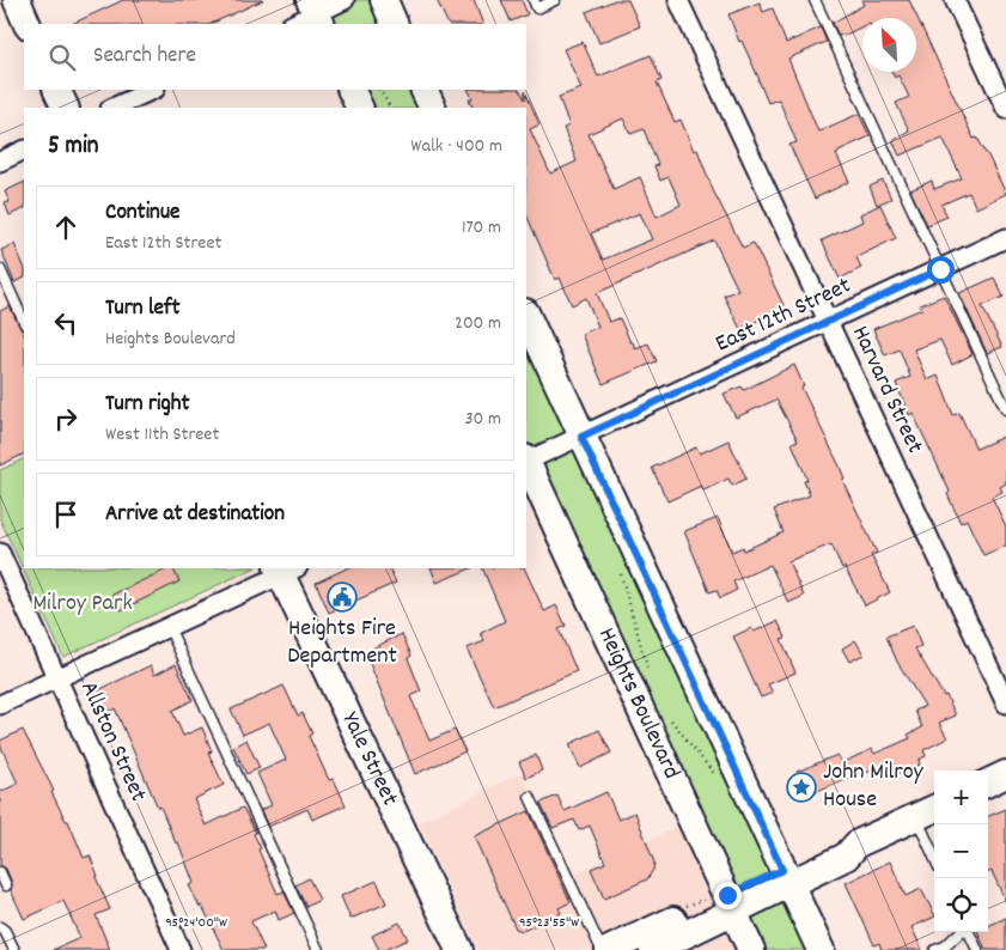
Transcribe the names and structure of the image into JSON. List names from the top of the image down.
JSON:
{
  "streets": {
    "main road": ["Heights Boulevard", "Yale Street"],
    "street": ["East 12th Street", "Harvard Street", "Allston Street"]
  },
  "crossings": [
    ["East 12th Street", "Harvard Street"]
  ],
  "parks": ["Milroy Park"],
  "places": {
    "public building": ["Heights Fire Department"],
    "place": ["John Milroy House"]
  },
  "north": "top left",
  "page": {
    "search": "Search here",
    "heading": ["5 min", "Walk · 400 m"],
    "list": [
      ["Continue", "East 12th Street", "170 m"],
      ["Turn left", "Heights Boulevard", "200 m"],
      ["Turn right", "West 11th Street", "30 m"],
      "Arrive at destination"
    ],
    "map_buttons": ["+", "−"]
  },
  "coordinates": ["95°24'00\"W", "95°23'55\"W"]
}
